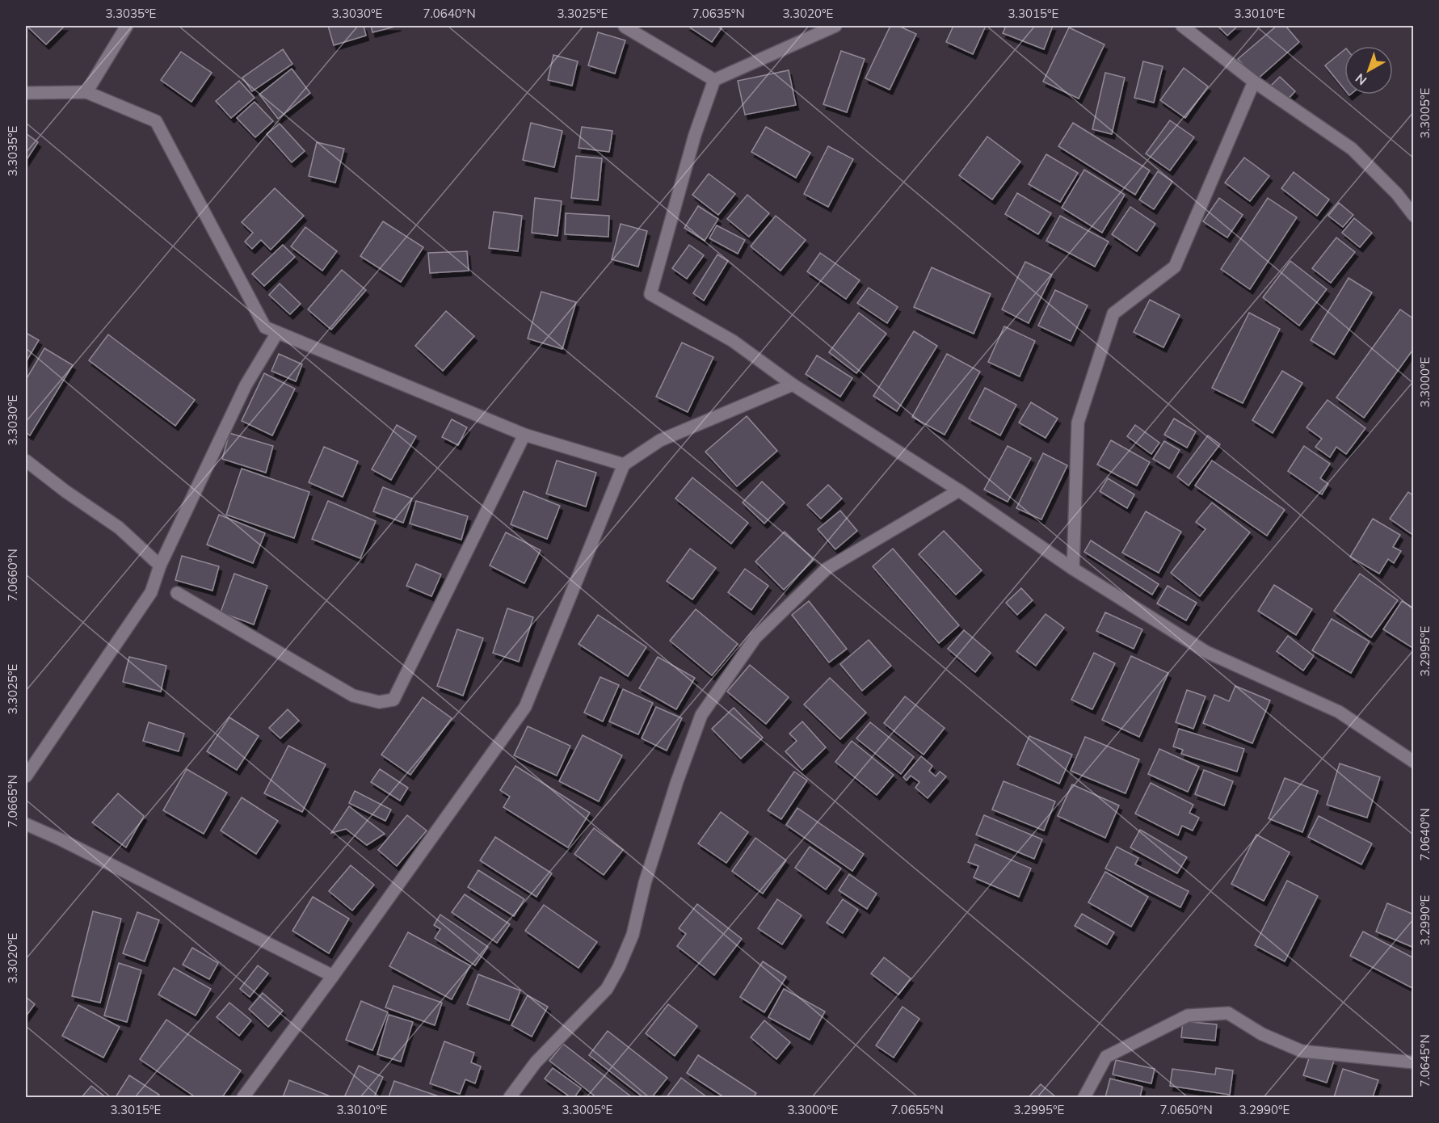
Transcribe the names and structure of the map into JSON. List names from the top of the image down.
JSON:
{
  "north": "bottom left",
  "coordinates": [
    "3.3035°E",
    "3.3030°E",
    "7.0640°N",
    "3.3025°E",
    "7.0635°N",
    "3.3020°E",
    "3.3015°E",
    "3.3010°E",
    "3.3005°E",
    "3.3000°E",
    "7.0660°N",
    "3.2995°E",
    "7.0665°N",
    "3.2990°E",
    "7.0645°N",
    "7.0655°N",
    "7.0650°N"
  ]
}
